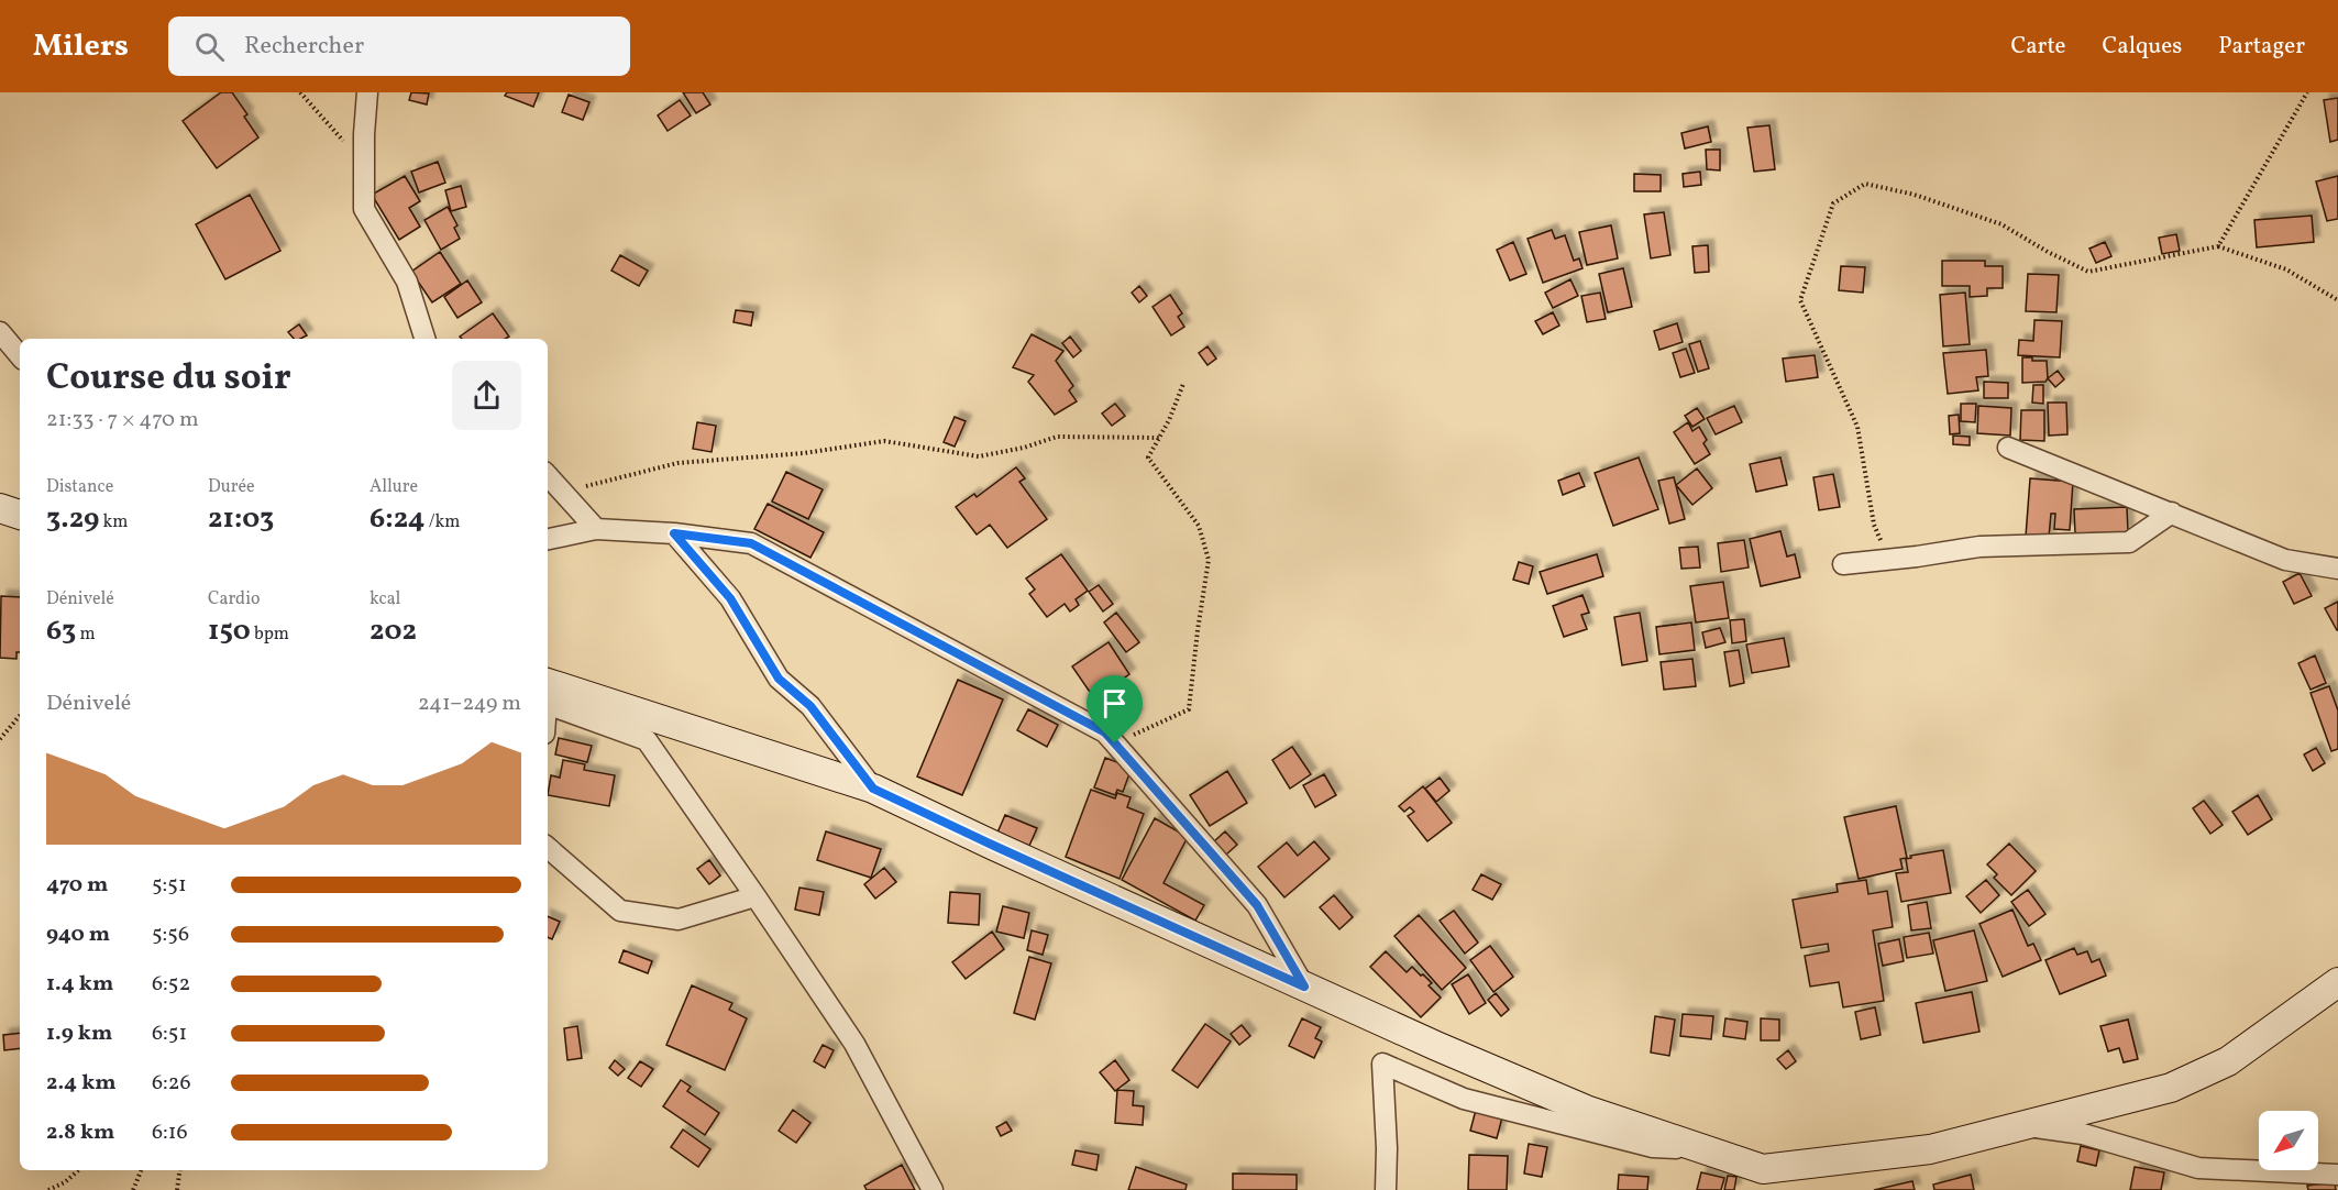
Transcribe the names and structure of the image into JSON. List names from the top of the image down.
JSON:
{
  "north": "bottom left",
  "page": {
    "header": "Milers",
    "search": "Rechercher",
    "nav": ["Carte", "Calques", "Partager"],
    "heading": ["Course du soir", "21:33 · 7 × 470 m"],
    "stats": [
      ["Distance", "3.29 km"],
      ["Durée", "21:03"],
      ["Allure", "6:24 /km"],
      ["Dénivelé", "63 m"],
      ["Cardio", "150 bpm"],
      ["kcal", "202"]
    ],
    "chart": ["Dénivelé", "241–249 m"],
    "list": [
      {
        "name": "470 m",
        "note": "5:51"
      },
      {
        "name": "940 m",
        "note": "5:56"
      },
      {
        "name": "1.4 km",
        "note": "6:52"
      },
      {
        "name": "1.9 km",
        "note": "6:51"
      },
      {
        "name": "2.4 km",
        "note": "6:26"
      },
      {
        "name": "2.8 km",
        "note": "6:16"
      }
    ]
  }
}
